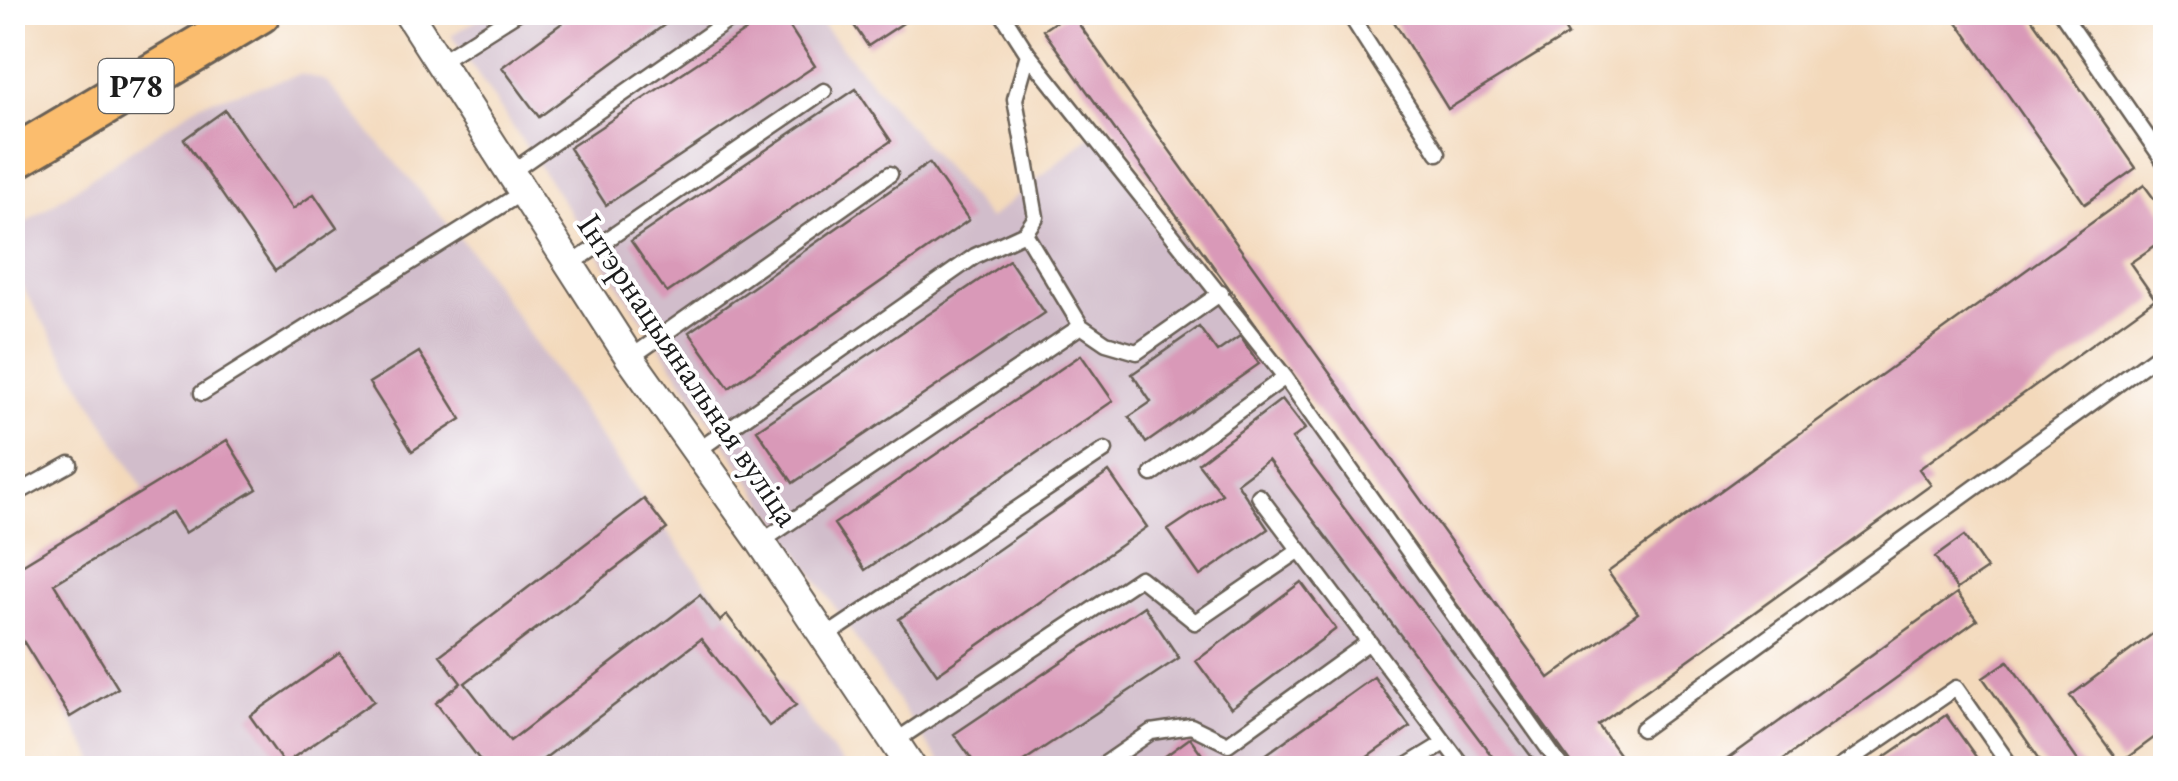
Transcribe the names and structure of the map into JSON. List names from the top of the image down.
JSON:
{
  "streets": {
    "main road": ["Р78"],
    "street": ["Інтэрнацыянальная вуліца"]
  }
}
